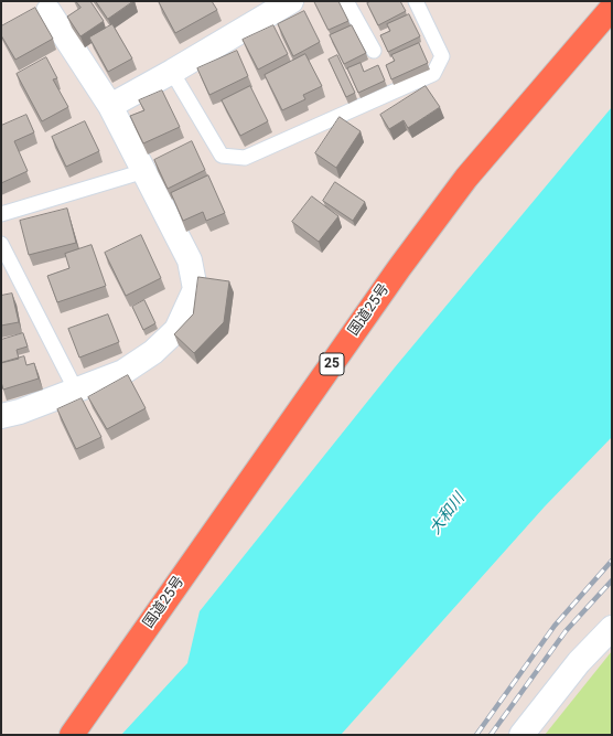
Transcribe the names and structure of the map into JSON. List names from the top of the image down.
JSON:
{
  "streets": {
    "highway": ["国道25号", "25"]
  },
  "water": ["大和川"]
}
